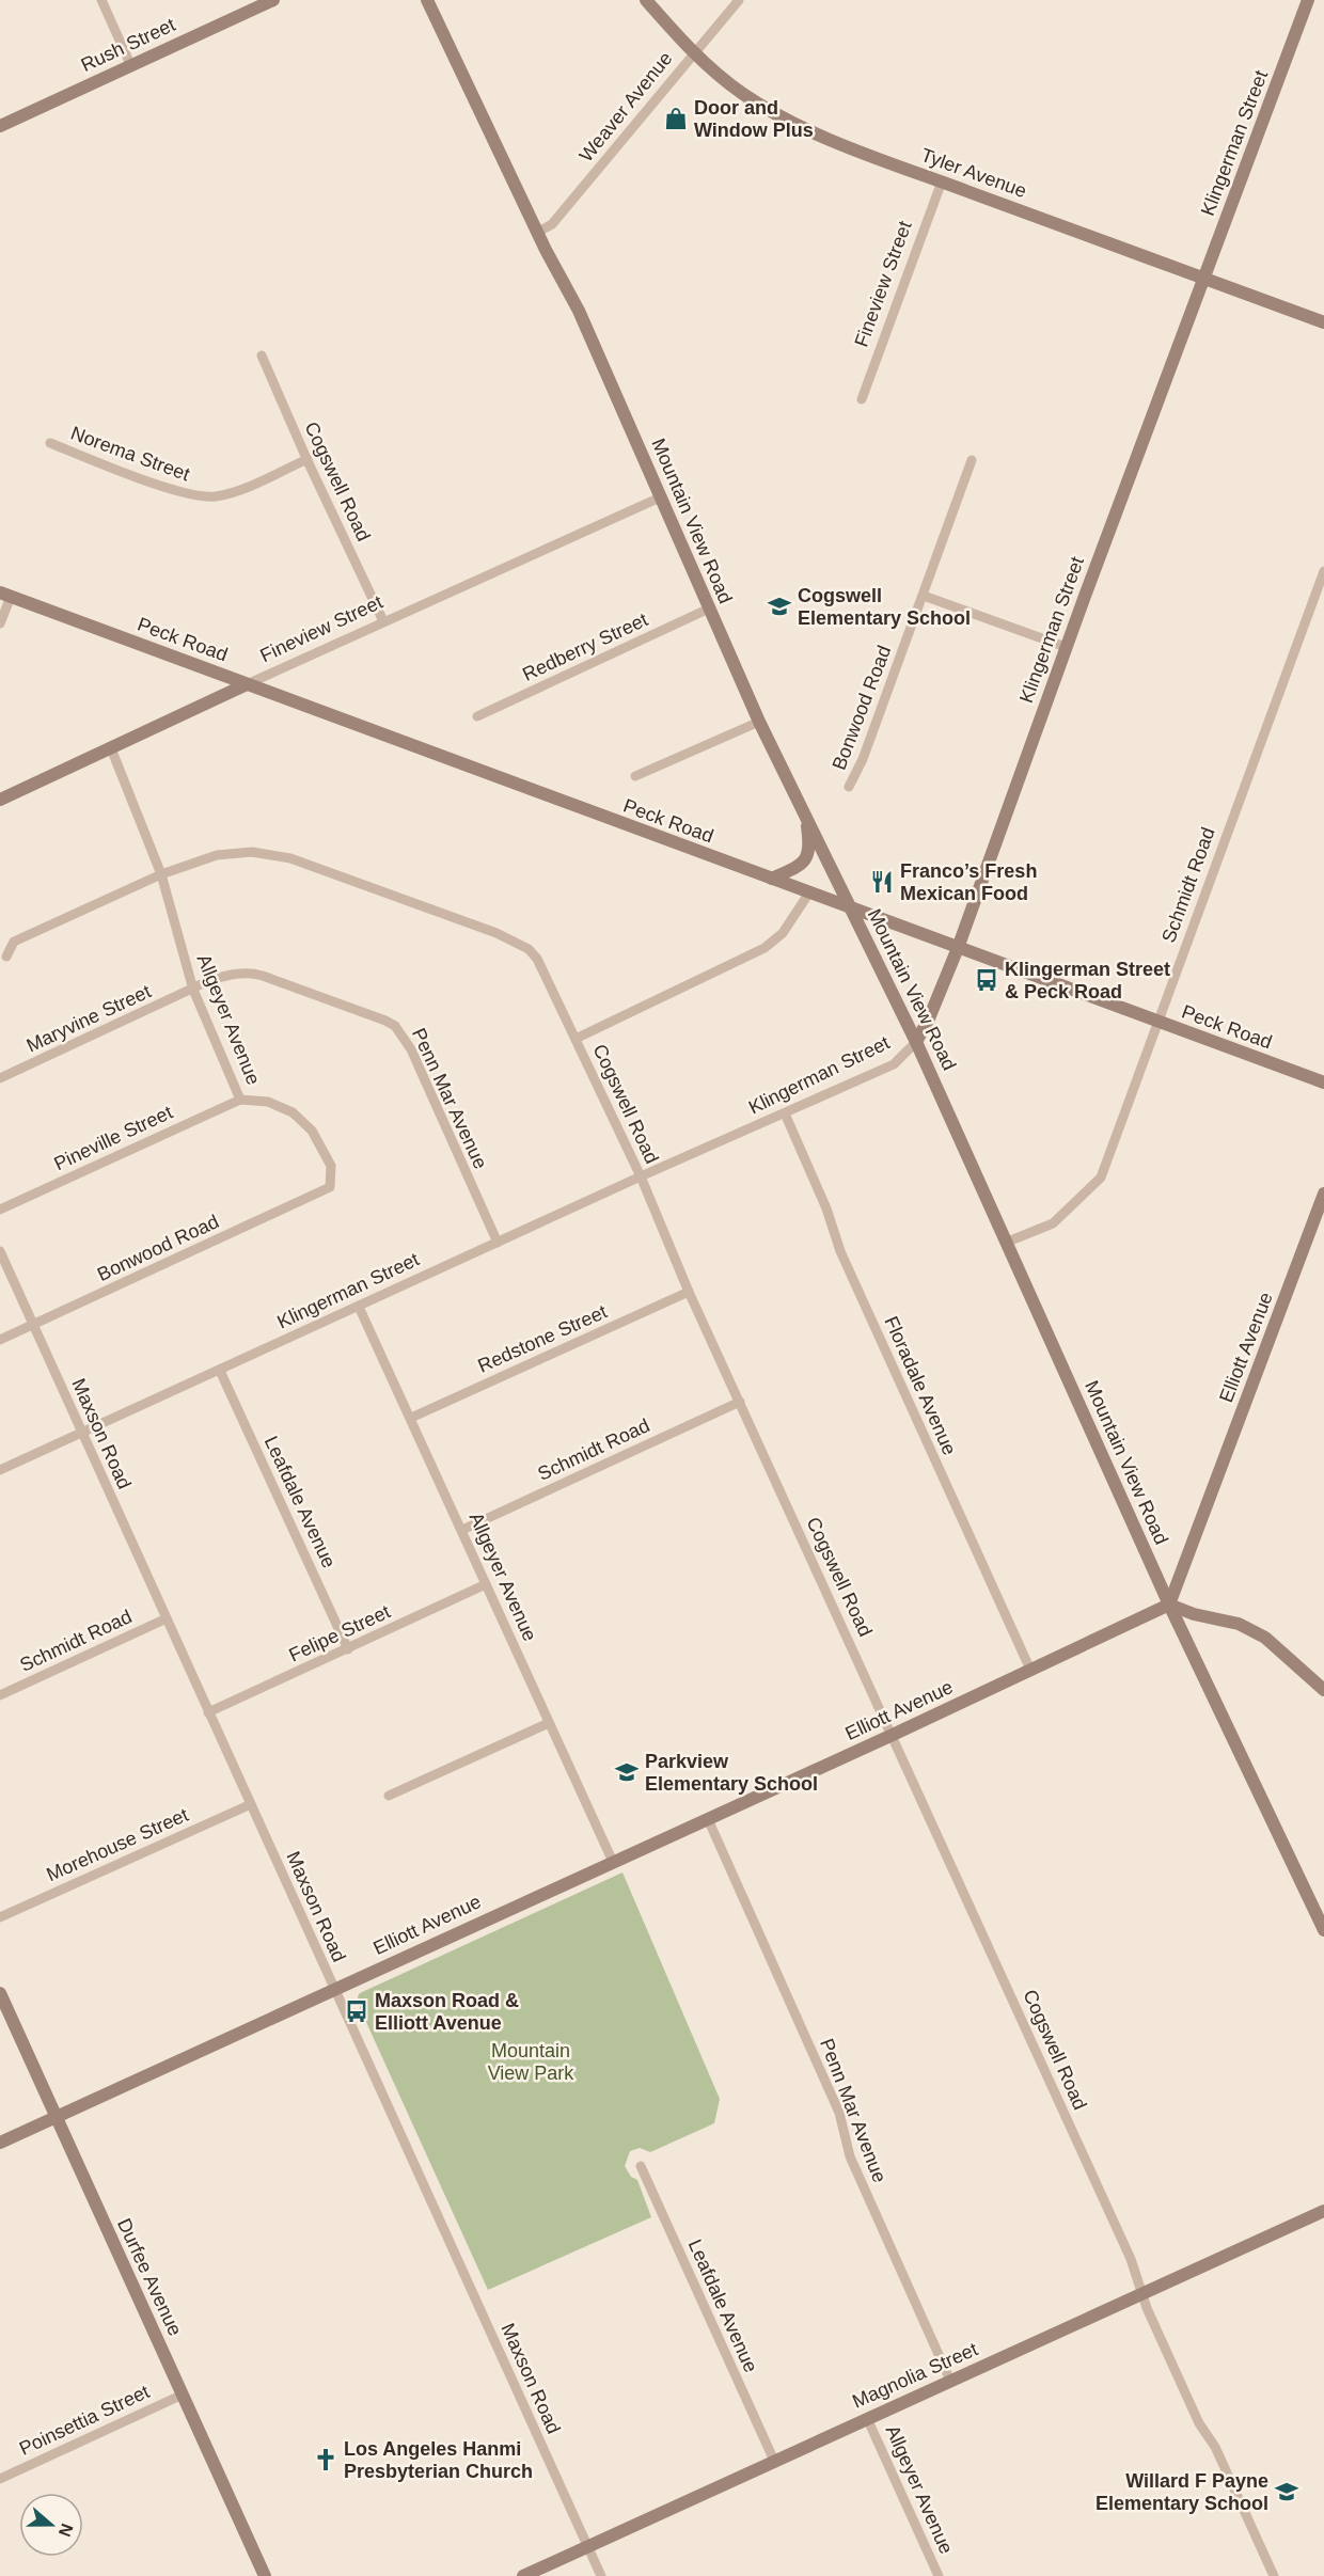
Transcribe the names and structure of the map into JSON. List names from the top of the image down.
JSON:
{
  "streets": {
    "street": [
      "Rush Street",
      "Weaver Avenue",
      "Klingerman Street",
      "Tyler Avenue",
      "Fineview Street",
      "Norema Street",
      "Cogswell Road",
      "Mountain View Road",
      "Peck Road",
      "Redberry Street",
      "Bonwood Road",
      "Schmidt Road",
      "Maryvine Street",
      "Allgeyer Avenue",
      "Penn Mar Avenue",
      "Pineville Street",
      "Redstone Street",
      "Elliott Avenue",
      "Floradale Avenue",
      "Maxson Road",
      "Leafdale Avenue",
      "Felipe Street",
      "Morehouse Street",
      "Durfee Avenue",
      "Magnolia Street",
      "Poinsettia Street"
    ]
  },
  "crossings": [
    ["Weaver Avenue", "Tyler Avenue"],
    ["Weaver Avenue", "Mountain View Road"],
    ["Klingerman Street", "Tyler Avenue"],
    ["Klingerman Street", "Cogswell Road"],
    ["Klingerman Street", "Mountain View Road"],
    ["Klingerman Street", "Peck Road"],
    ["Klingerman Street", "Allgeyer Avenue"],
    ["Klingerman Street", "Penn Mar Avenue"],
    ["Klingerman Street", "Floradale Avenue"],
    ["Klingerman Street", "Maxson Road"],
    ["Klingerman Street", "Leafdale Avenue"],
    ["Tyler Avenue", "Fineview Street"],
    ["Fineview Street", "Cogswell Road"],
    ["Fineview Street", "Mountain View Road"],
    ["Fineview Street", "Peck Road"],
    ["Fineview Street", "Allgeyer Avenue"],
    ["Norema Street", "Cogswell Road"],
    ["Cogswell Road", "Schmidt Road"],
    ["Cogswell Road", "Allgeyer Avenue"],
    ["Cogswell Road", "Redstone Street"],
    ["Cogswell Road", "Elliott Avenue"],
    ["Cogswell Road", "Magnolia Street"],
    ["Mountain View Road", "Peck Road"],
    ["Mountain View Road", "Redberry Street"],
    ["Mountain View Road", "Schmidt Road"],
    ["Mountain View Road", "Elliott Avenue"],
    ["Peck Road", "Schmidt Road"],
    ["Bonwood Road", "Allgeyer Avenue"],
    ["Bonwood Road", "Maxson Road"],
    ["Schmidt Road", "Allgeyer Avenue"],
    ["Schmidt Road", "Maxson Road"],
    ["Maryvine Street", "Allgeyer Avenue"],
    ["Maryvine Street", "Penn Mar Avenue"],
    ["Allgeyer Avenue", "Penn Mar Avenue"],
    ["Allgeyer Avenue", "Pineville Street"],
    ["Allgeyer Avenue", "Redstone Street"],
    ["Allgeyer Avenue", "Elliott Avenue"],
    ["Allgeyer Avenue", "Felipe Street"],
    ["Allgeyer Avenue", "Magnolia Street"],
    ["Penn Mar Avenue", "Elliott Avenue"],
    ["Penn Mar Avenue", "Magnolia Street"],
    ["Elliott Avenue", "Floradale Avenue"],
    ["Elliott Avenue", "Maxson Road"],
    ["Elliott Avenue", "Durfee Avenue"],
    ["Maxson Road", "Felipe Street"],
    ["Maxson Road", "Morehouse Street"],
    ["Maxson Road", "Magnolia Street"],
    ["Leafdale Avenue", "Felipe Street"],
    ["Leafdale Avenue", "Magnolia Street"],
    ["Durfee Avenue", "Poinsettia Street"]
  ],
  "parks": ["Mountain View Park"],
  "places": {
    "shop": ["Door and Window Plus"],
    "school or university": ["Cogswell Elementary School", "Parkview Elementary School", "Willard F Payne Elementary School"],
    "restaurant": ["Franco’s Fresh Mexican Food"],
    "bus stop": ["Klingerman Street & Peck Road", "Maxson Road & Elliott Avenue"],
    "church": ["Los Angeles Hanmi Presbyterian Church"]
  },
  "north": "right"
}
